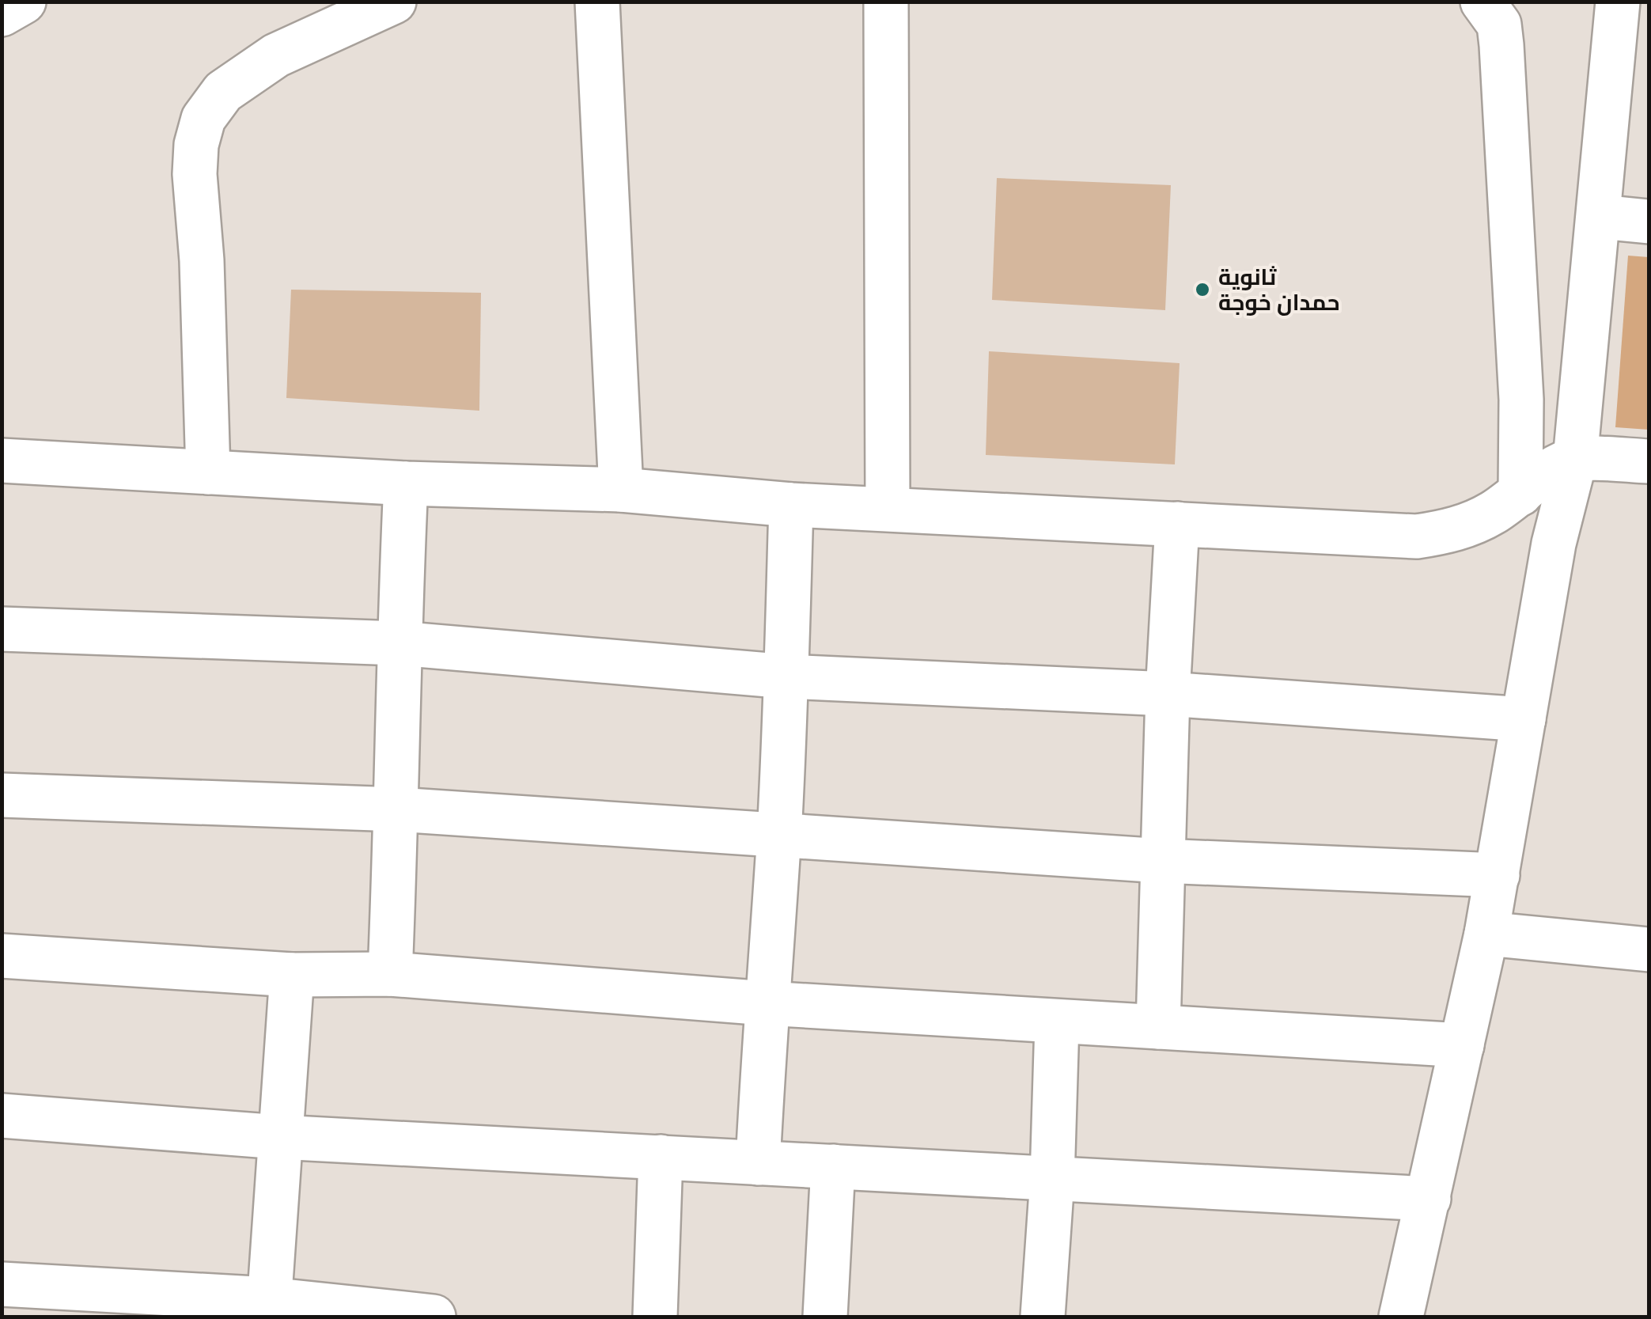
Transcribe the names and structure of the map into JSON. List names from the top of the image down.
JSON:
{
  "places": ["ثانوية حمدان خوجة"]
}
